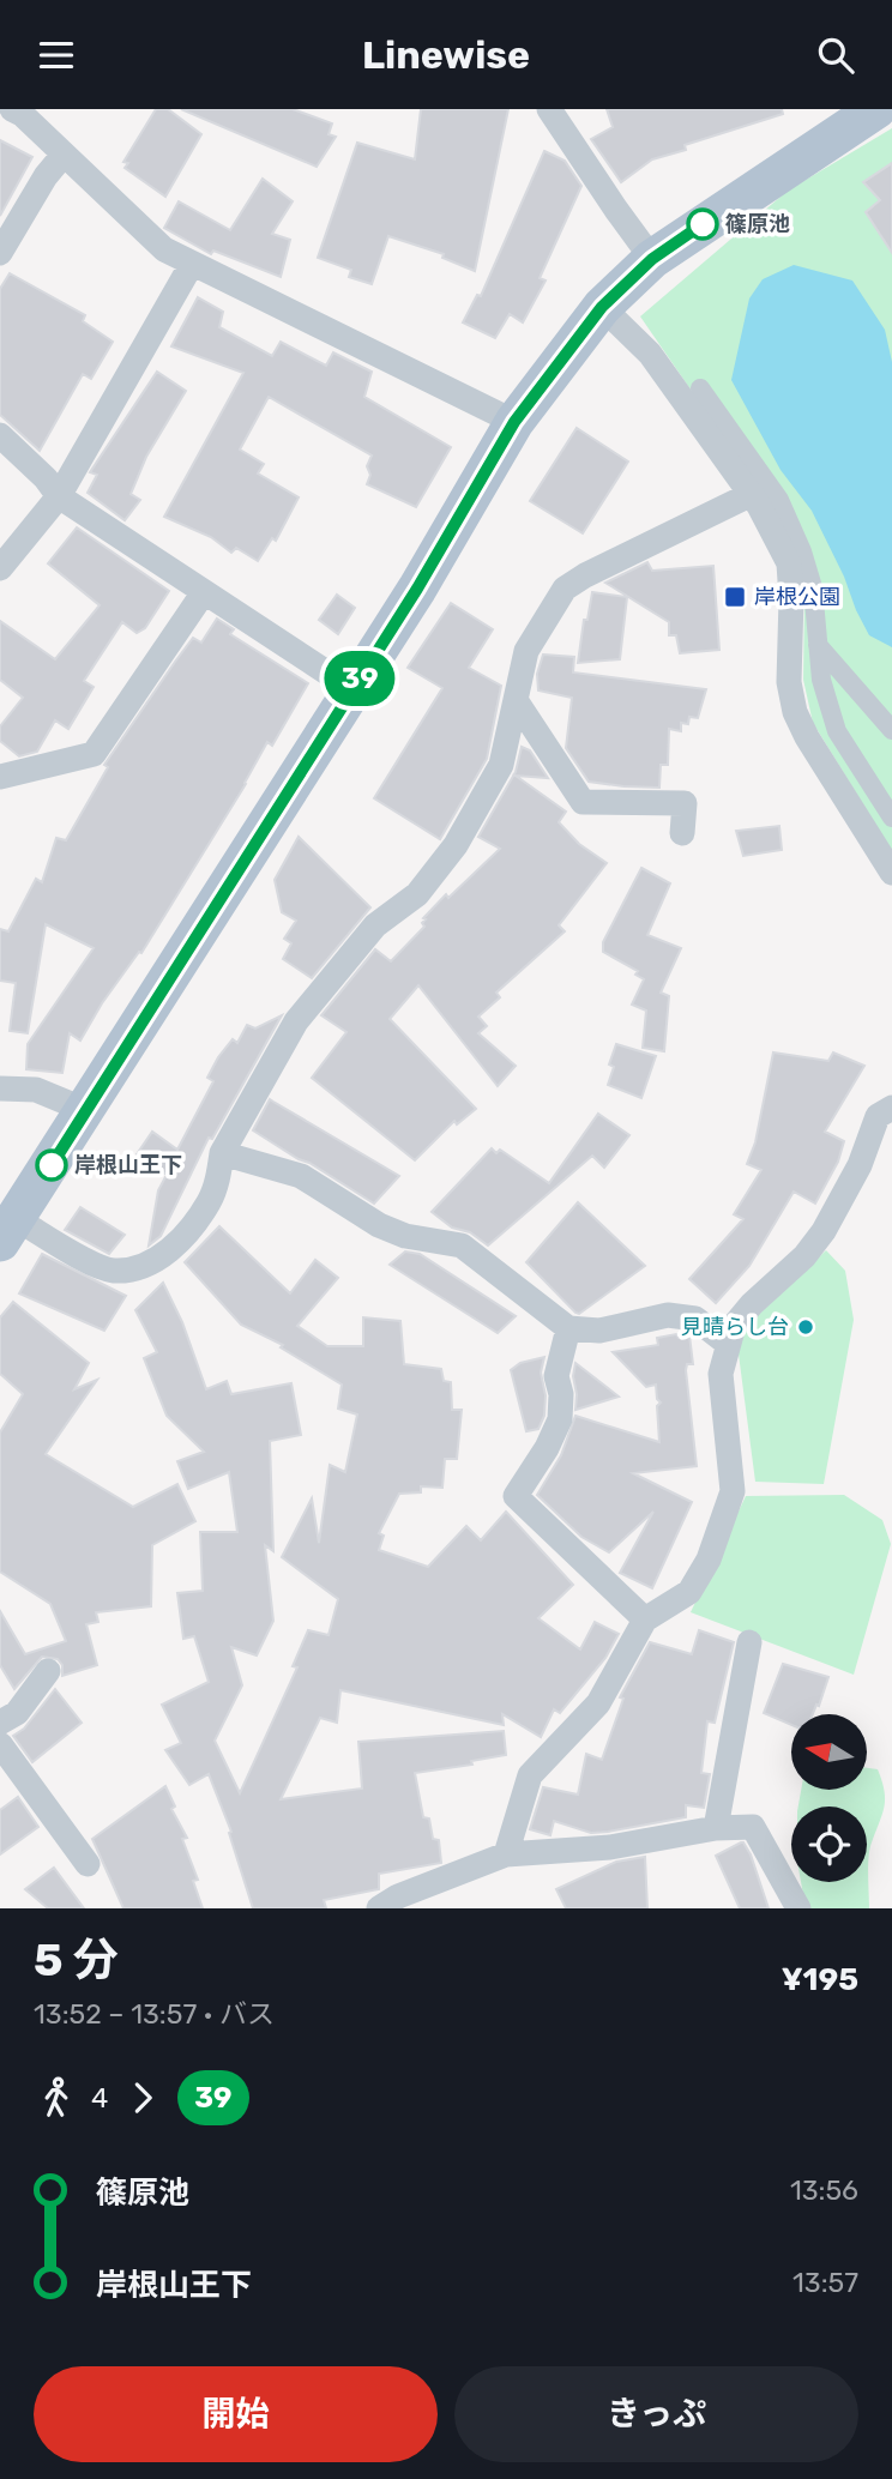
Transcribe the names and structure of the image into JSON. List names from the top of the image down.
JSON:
{
  "places": {
    "other": ["篠原池", "岸根山王下", "見晴らし台"],
    "transit": ["岸根公園"]
  },
  "lines": ["bus line 39"],
  "north": "left",
  "page": {
    "header": "Linewise",
    "on_map": "39",
    "heading": ["5 分", "13:52 – 13:57 · バス", "¥195"],
    "legs": ["4", "39"],
    "list": [
      {
        "name": "篠原池",
        "value": "13:56"
      },
      {
        "name": "岸根山王下",
        "value": "13:57"
      }
    ],
    "buttons": ["開始", "きっぷ"]
  }
}
